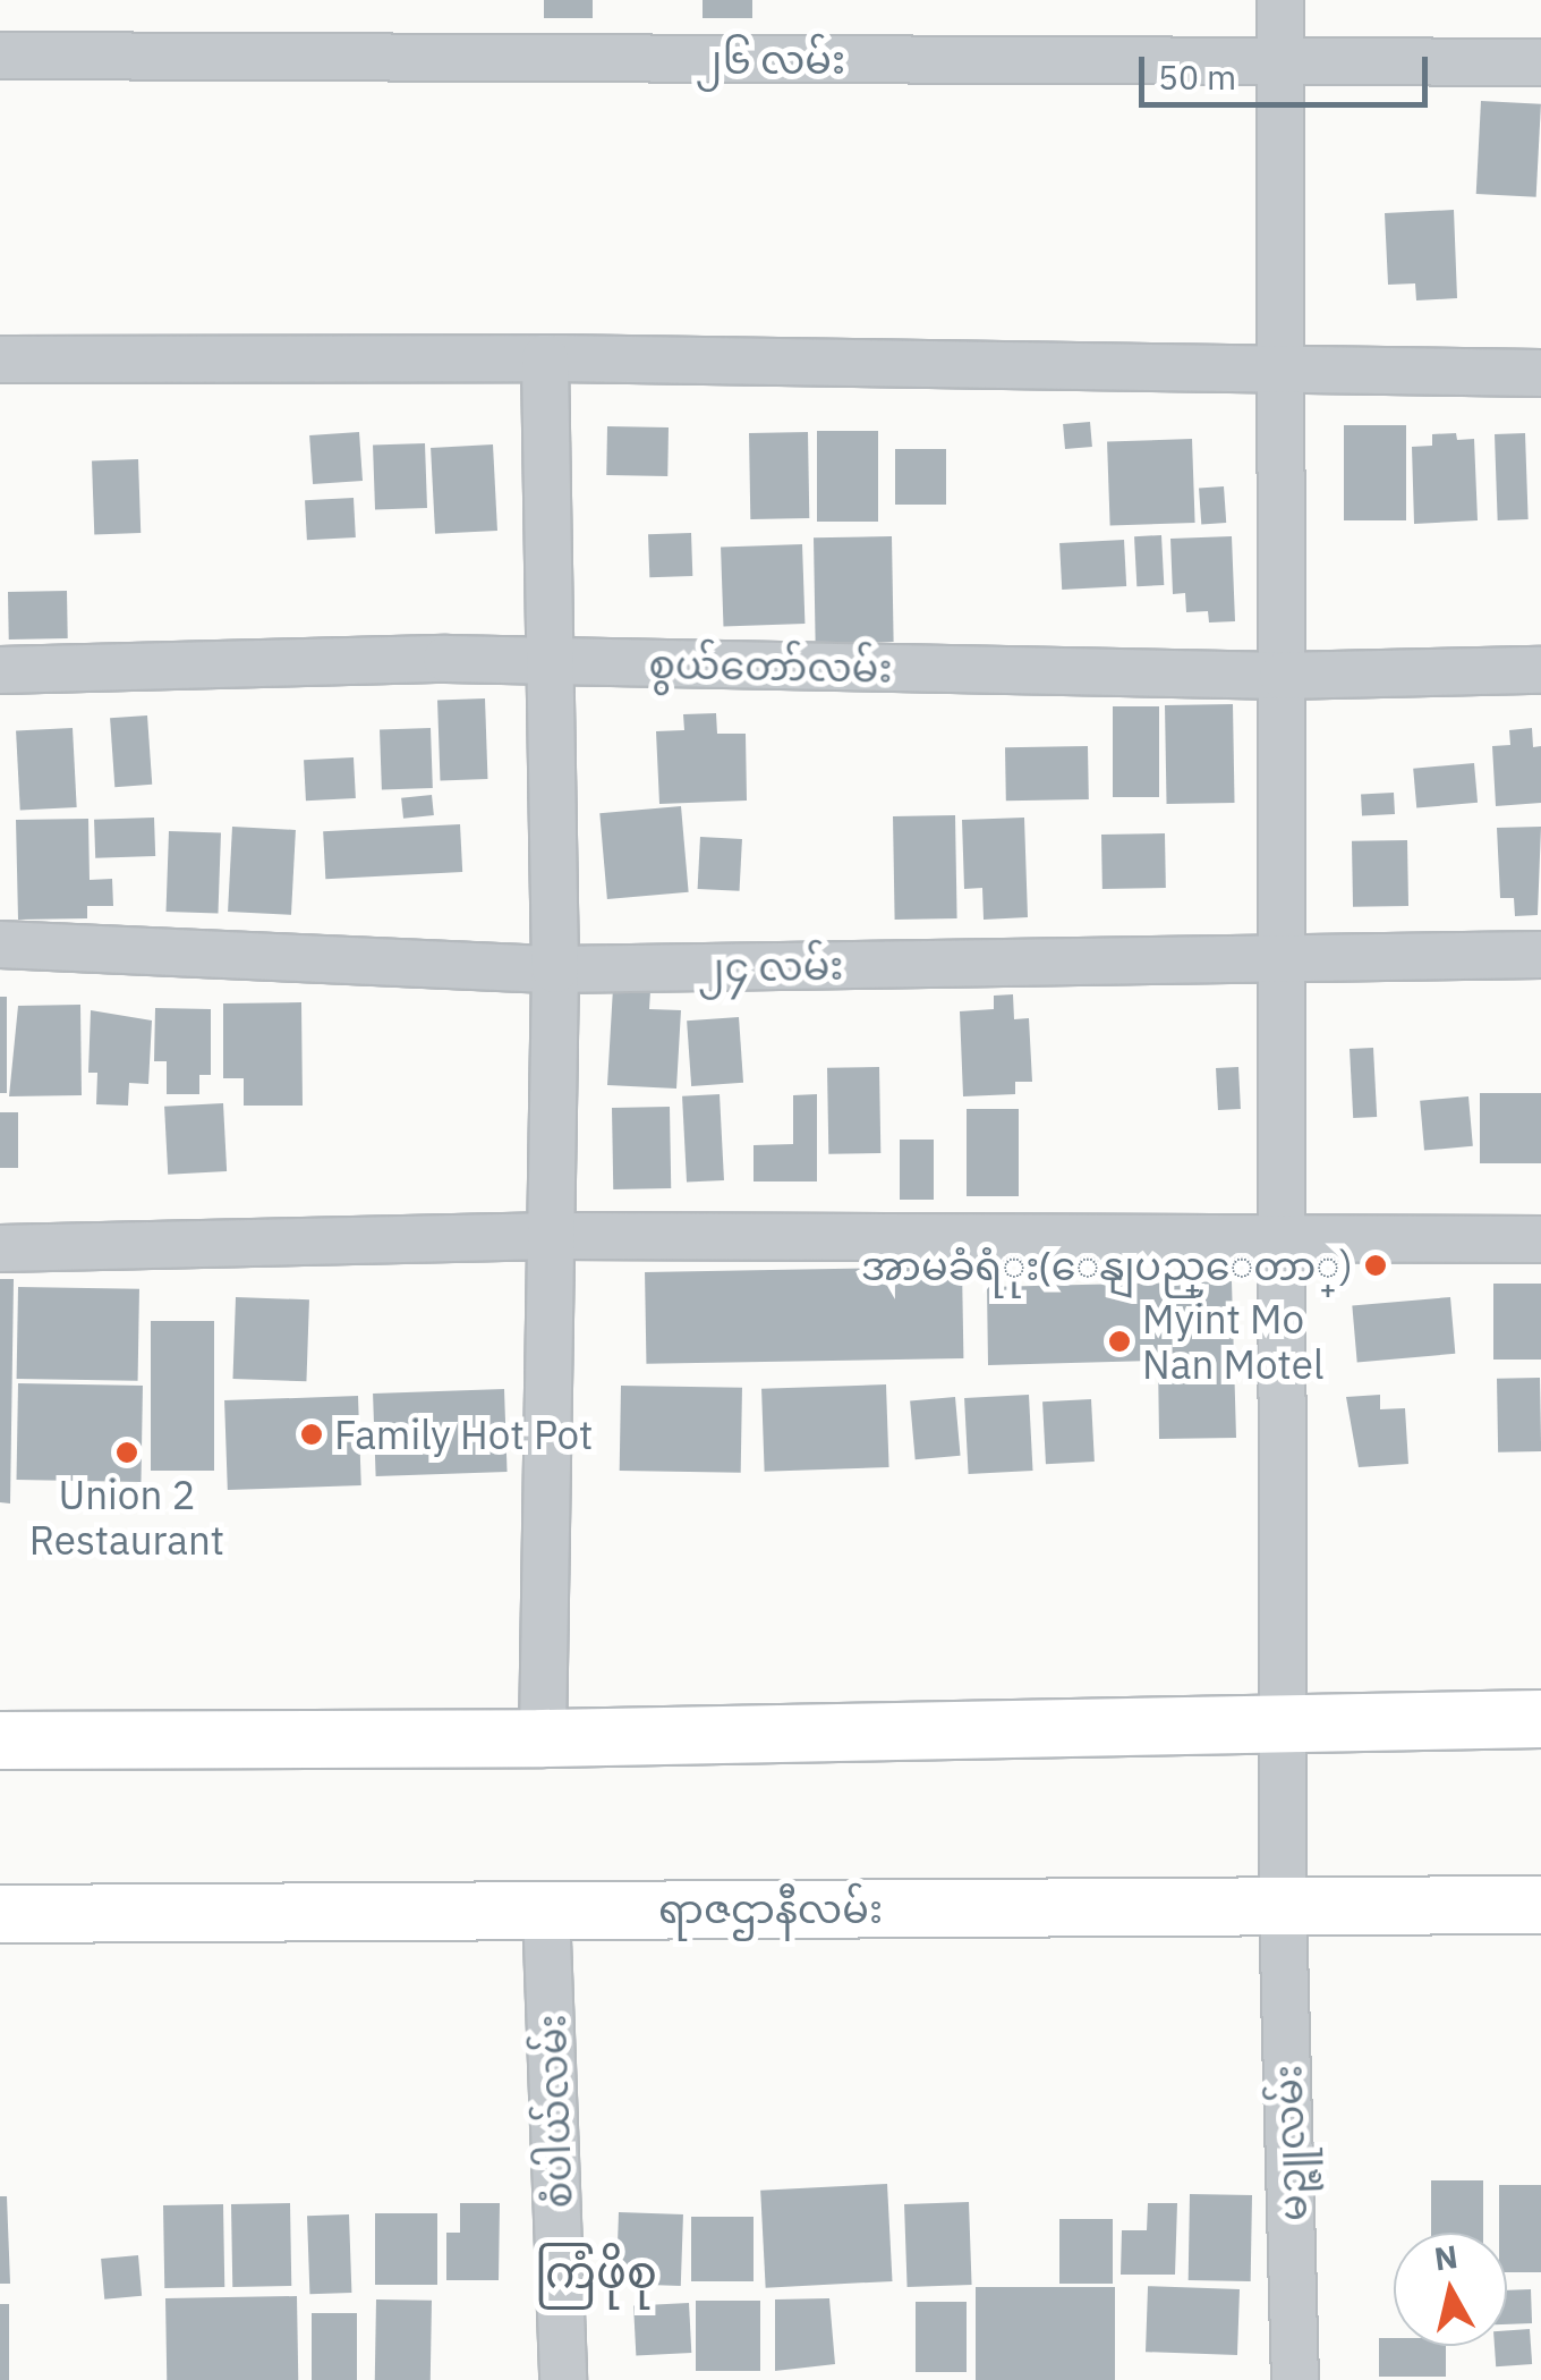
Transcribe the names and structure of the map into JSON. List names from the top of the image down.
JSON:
{
  "streets": {
    "main road": ["ရာဇဌာနီလမ်း"],
    "street": [
      "၂၆ လမ်း",
      "စွယ်တော်လမ်း",
      "၂၄ လမ်း",
      "စံပါယ်လမ်း",
      "မဉ္ဇူလမ်း"
    ]
  },
  "crossings": [
    ["၂၆ လမ်း", "မဉ္ဇူလမ်း"],
    ["စွယ်တော်လမ်း", "မဉ္ဇူလမ်း"],
    ["၂၄ လမ်း", "မဉ္ဇူလမ်း"],
    ["ရာဇဌာနီလမ်း", "စံပါယ်လမ်း"],
    ["ရာဇဌာနီလမ်း", "မဉ္ဇူလမ်း"]
  ],
  "districts": ["ကြံဖိုစု"],
  "places": [
    "အာမခံရံုး(ေနျပည္ေတာ္)",
    "Myint Mo Nan Motel",
    "Family Hot Pot",
    "Union 2 Restaurant"
  ],
  "scale_bar": "50 m",
  "north": "top"
}
